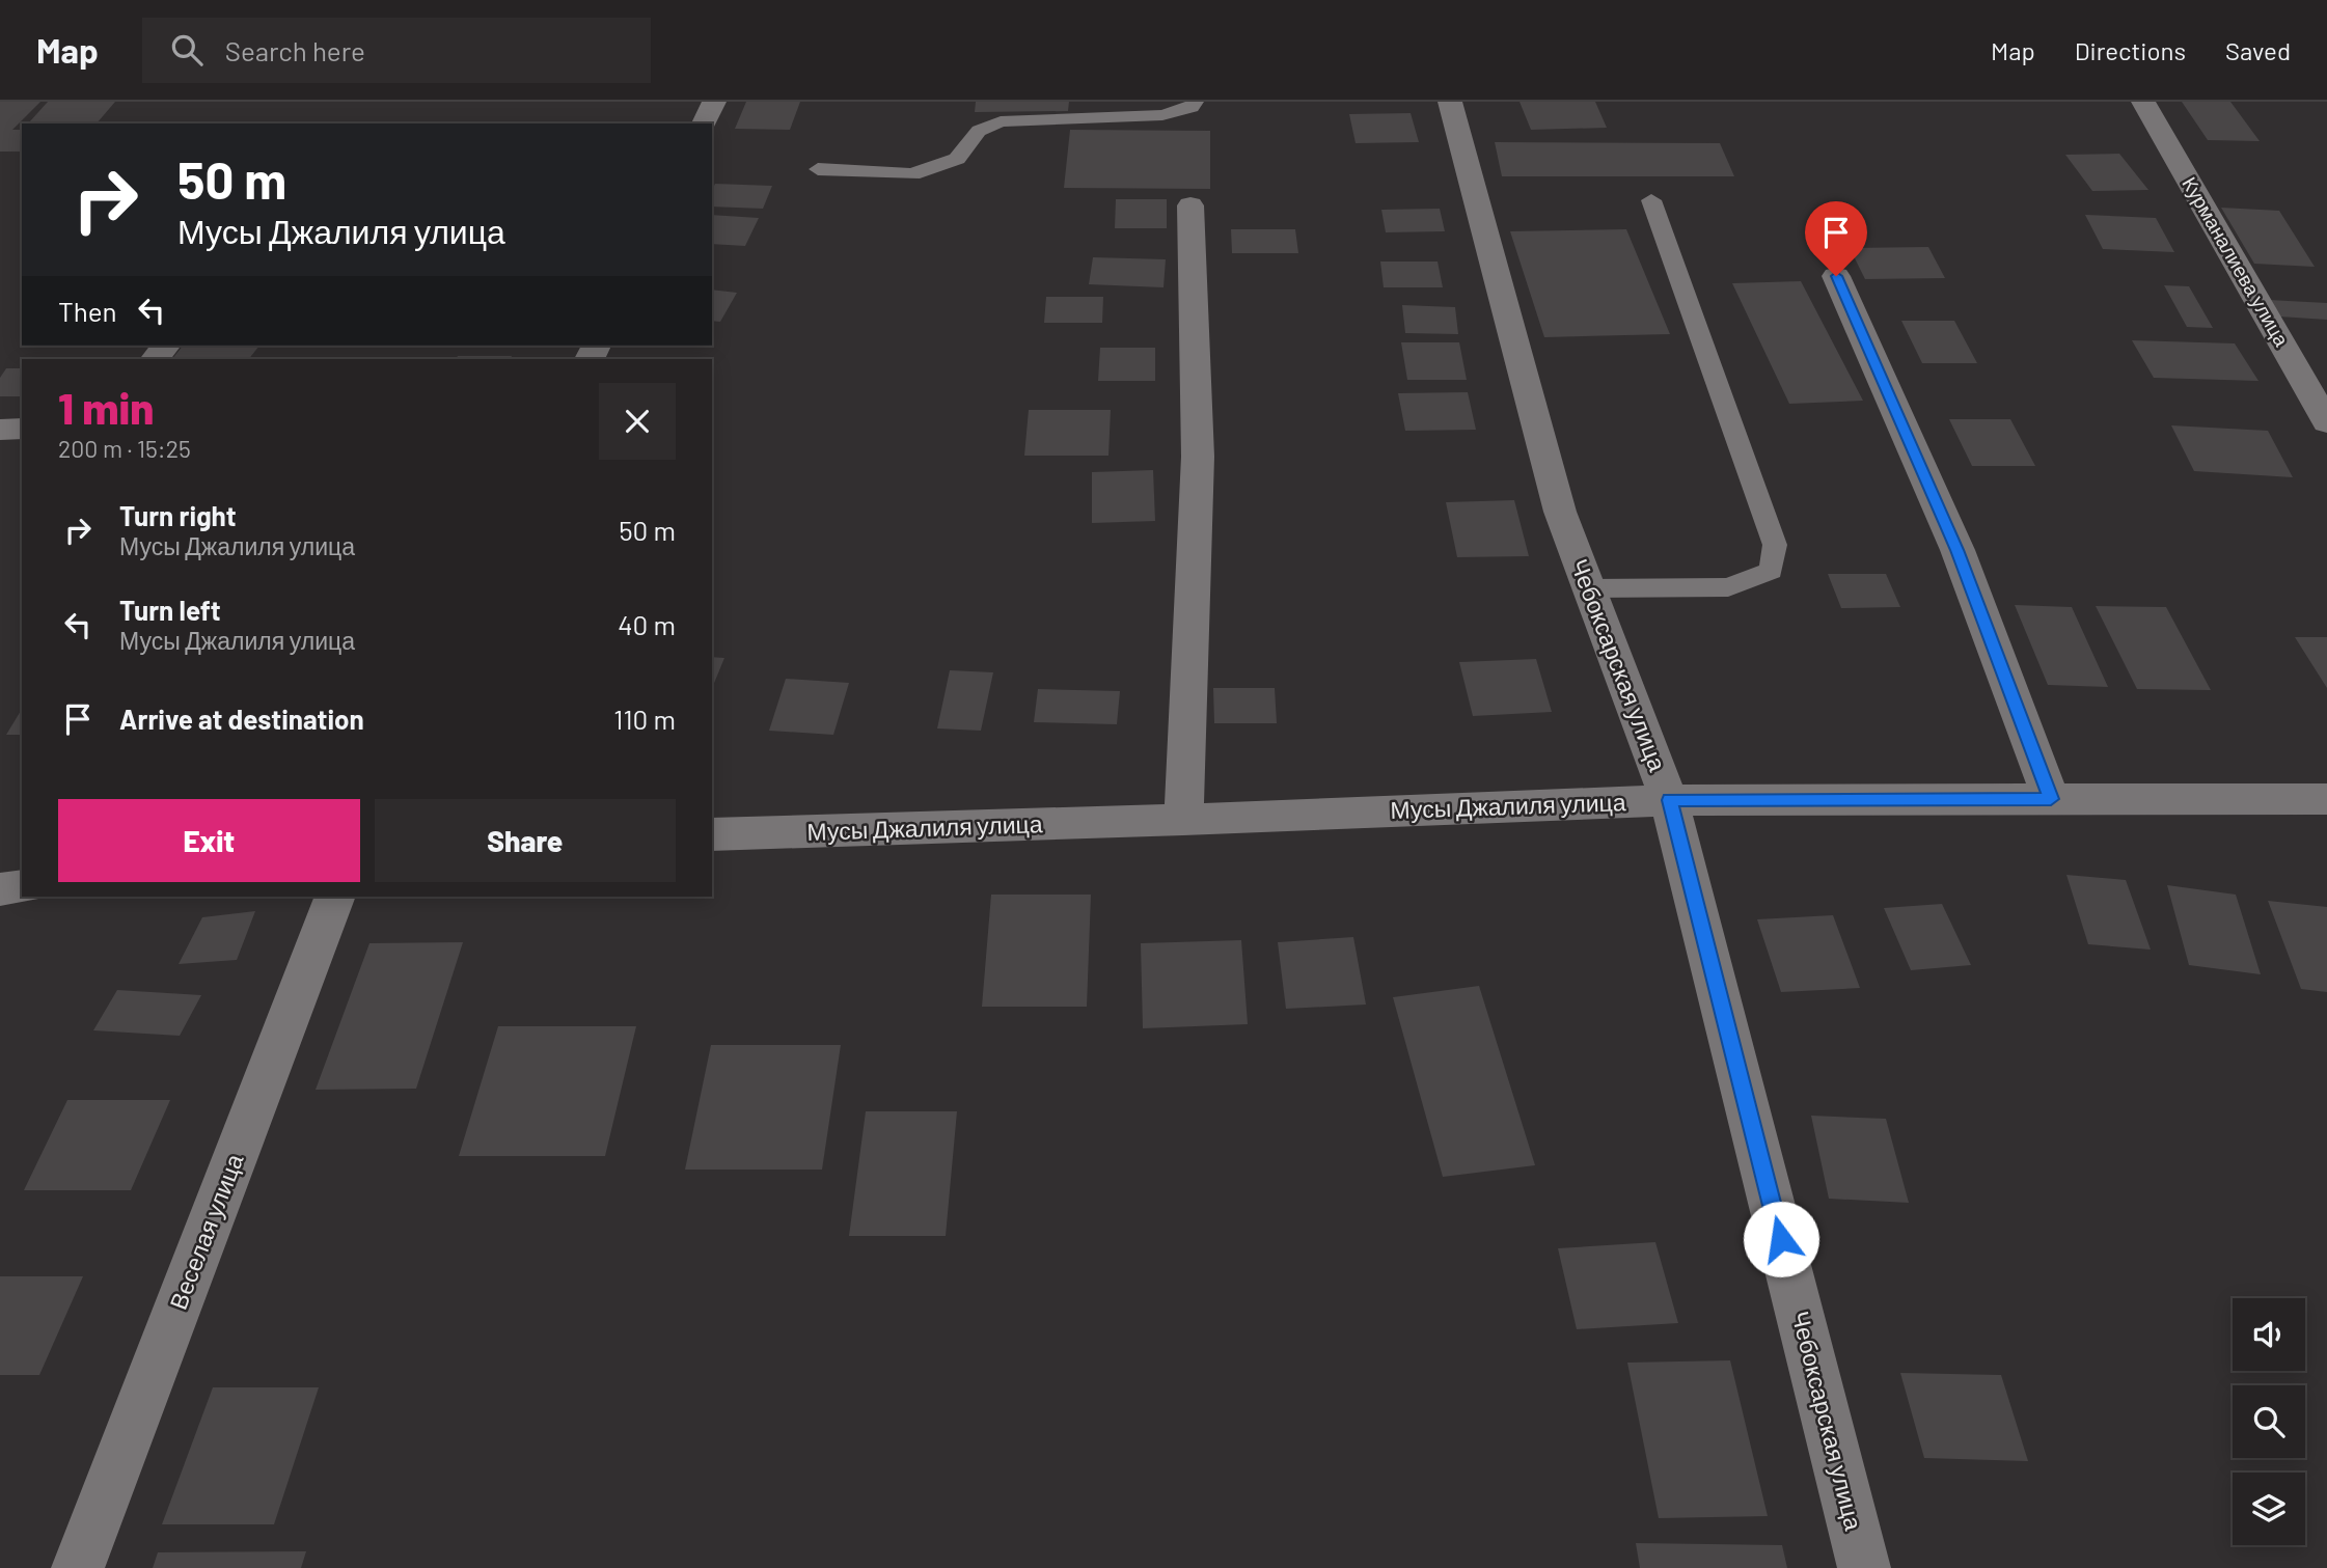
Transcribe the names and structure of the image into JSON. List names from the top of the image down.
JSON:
{
  "streets": {
    "street": [
      "Курманалиева улица",
      "Чебоксарская улица",
      "Мусы Джалиля улица",
      "Веселая улица"
    ]
  },
  "crossings": [
    ["Чебоксарская улица", "Мусы Джалиля улица"]
  ],
  "page": {
    "header": "Map",
    "search": "Search here",
    "nav": ["Map", "Directions", "Saved"],
    "turn": ["50 m", "Мусы Джалиля улица"],
    "then": "Then",
    "heading": ["1 min", "200 m · 15:25"],
    "list": [
      {
        "name": "Turn right",
        "note": "Мусы Джалиля улица",
        "value": "50 m"
      },
      {
        "name": "Turn left",
        "note": "Мусы Джалиля улица",
        "value": "40 m"
      },
      {
        "name": "Arrive at destination",
        "value": "110 m"
      }
    ],
    "buttons": ["Exit", "Share"]
  }
}
